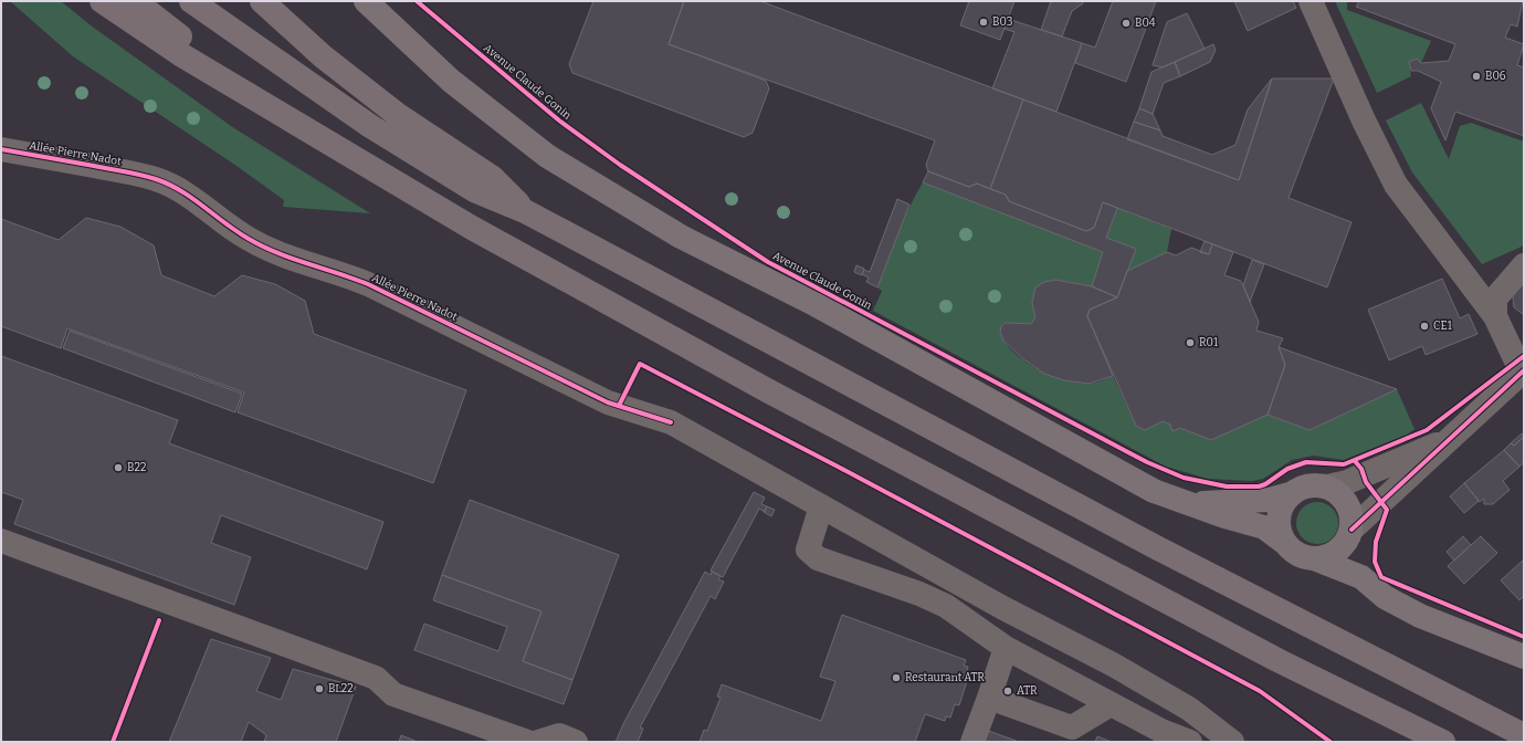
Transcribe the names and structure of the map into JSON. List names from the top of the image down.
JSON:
{
  "streets": {
    "street": ["Allée Pierre Nadot"],
    "cycle path": ["Avenue Claude Gonin"]
  },
  "places": [
    "B03",
    "B04",
    "B06",
    "CE1",
    "R01",
    "B22",
    "Restaurant ATR",
    "BL22",
    "ATR"
  ]
}
